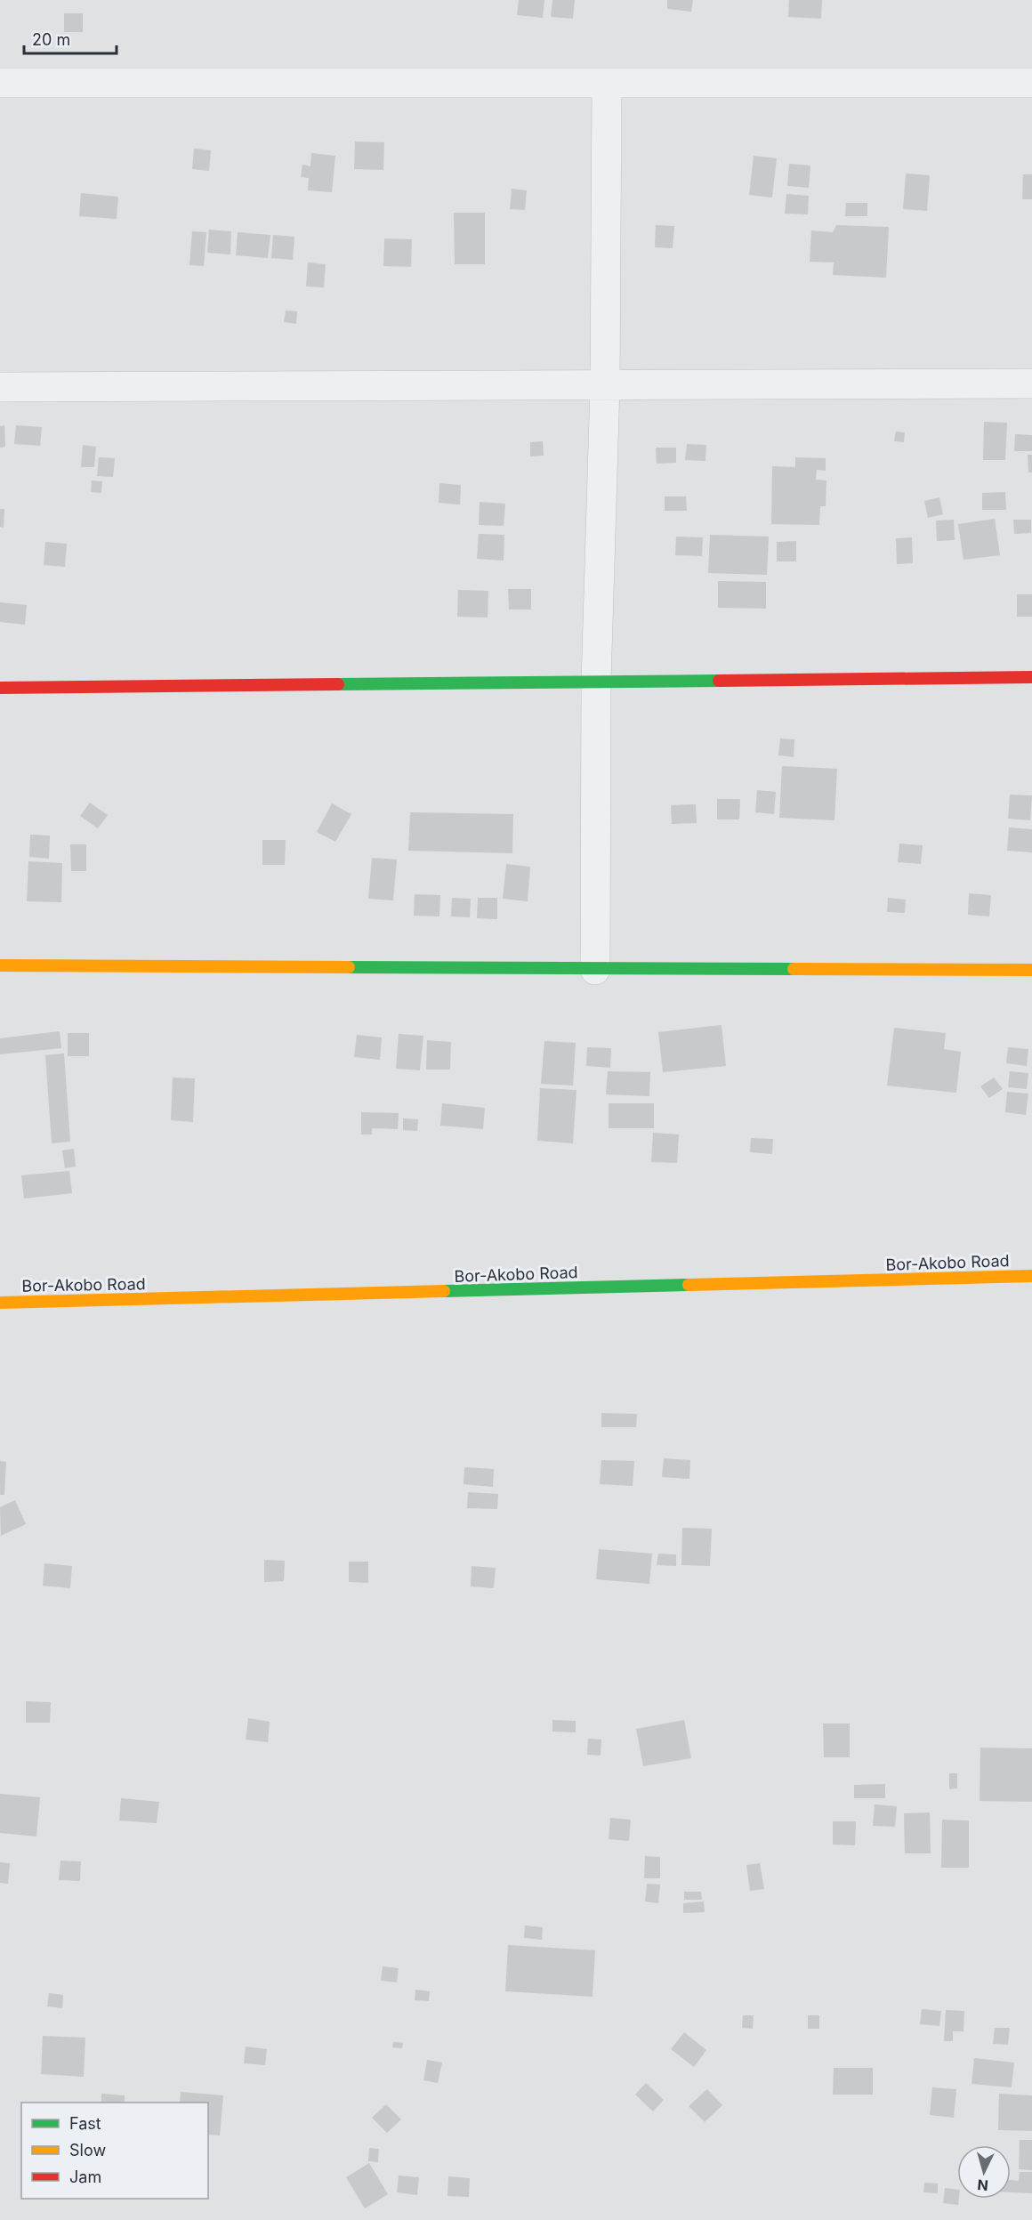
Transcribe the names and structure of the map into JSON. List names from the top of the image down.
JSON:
{
  "streets": {
    "street": ["Bor-Akobo Road"]
  },
  "legend": ["Fast", "Slow", "Jam"],
  "scale_bar": "20 m",
  "north": "bottom"
}
